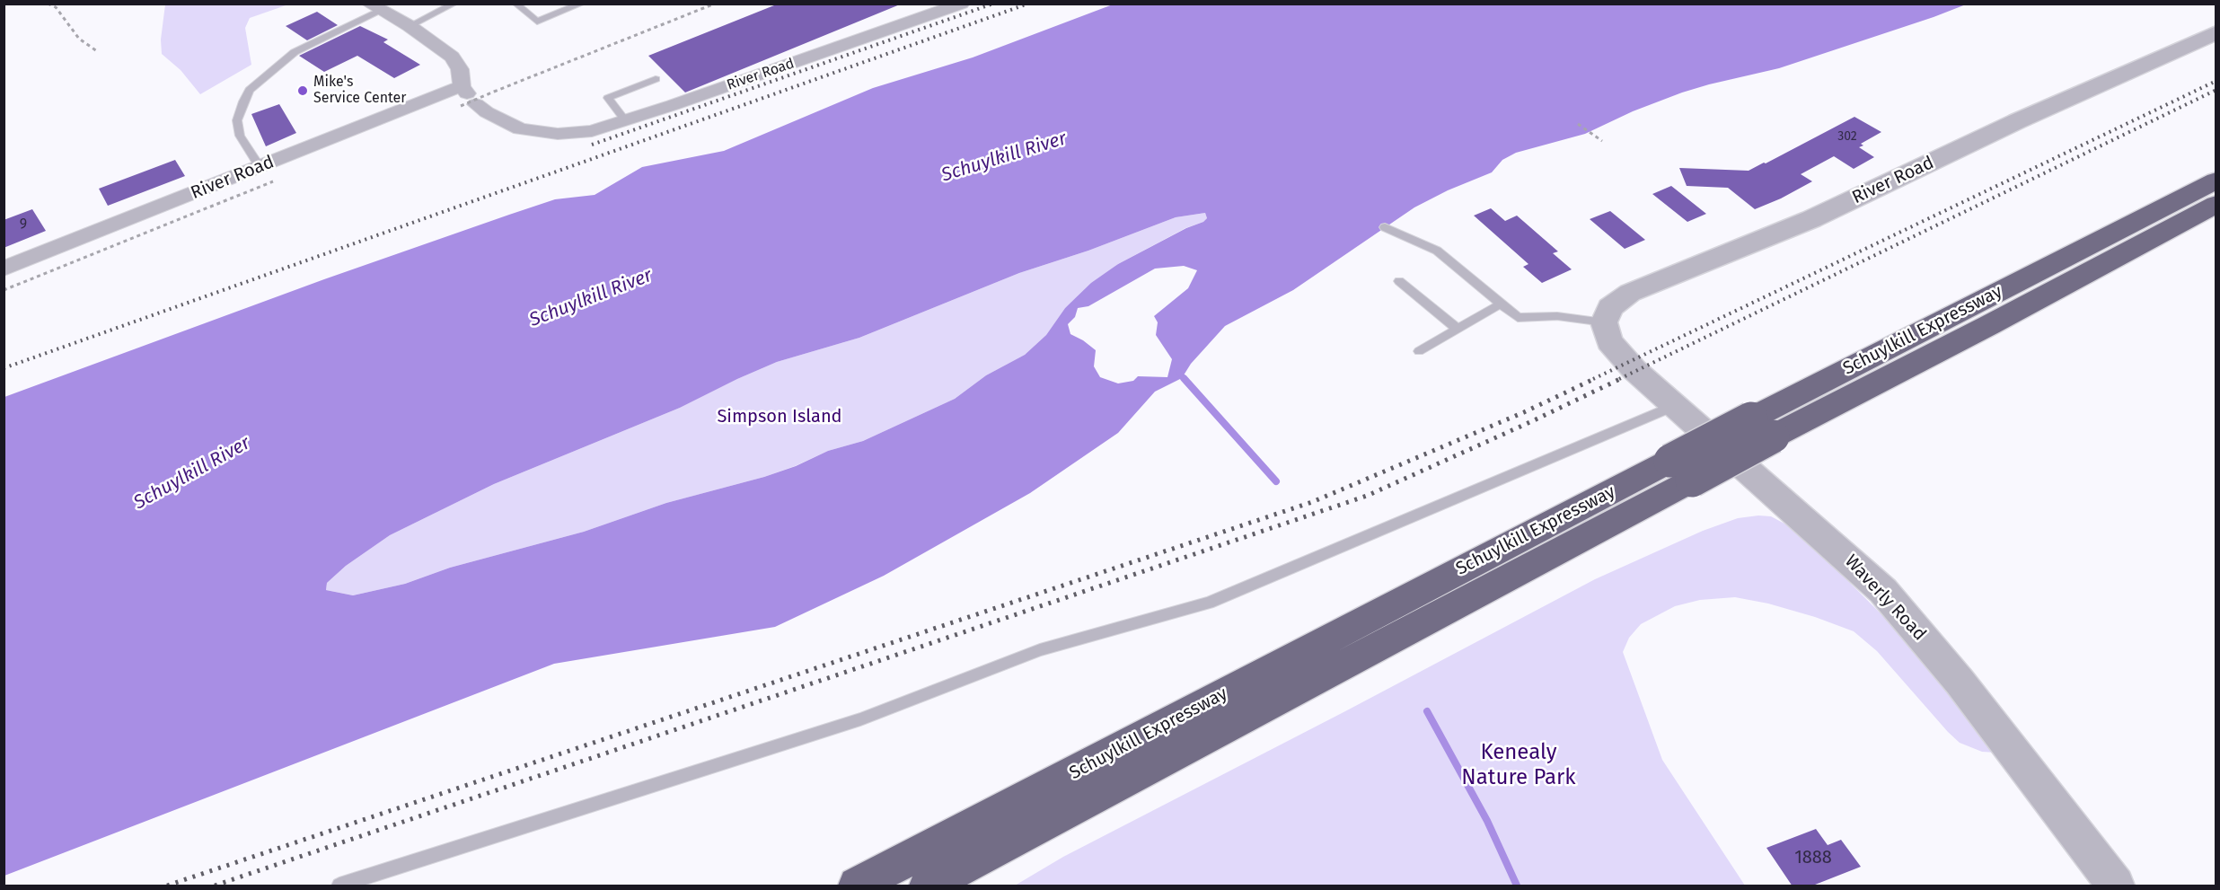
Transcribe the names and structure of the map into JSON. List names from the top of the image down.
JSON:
{
  "streets": {
    "highway": ["Schuylkill Expressway"],
    "street": ["River Road", "Waverly Road"]
  },
  "crossings": [
    ["River Road", "Waverly Road"]
  ],
  "water": ["Schuylkill River"],
  "parks": ["Simpson Island", "Kenealy Nature Park"],
  "places": ["Mike's Service Center"],
  "house_numbers": ["302", "9", "1888"]
}
